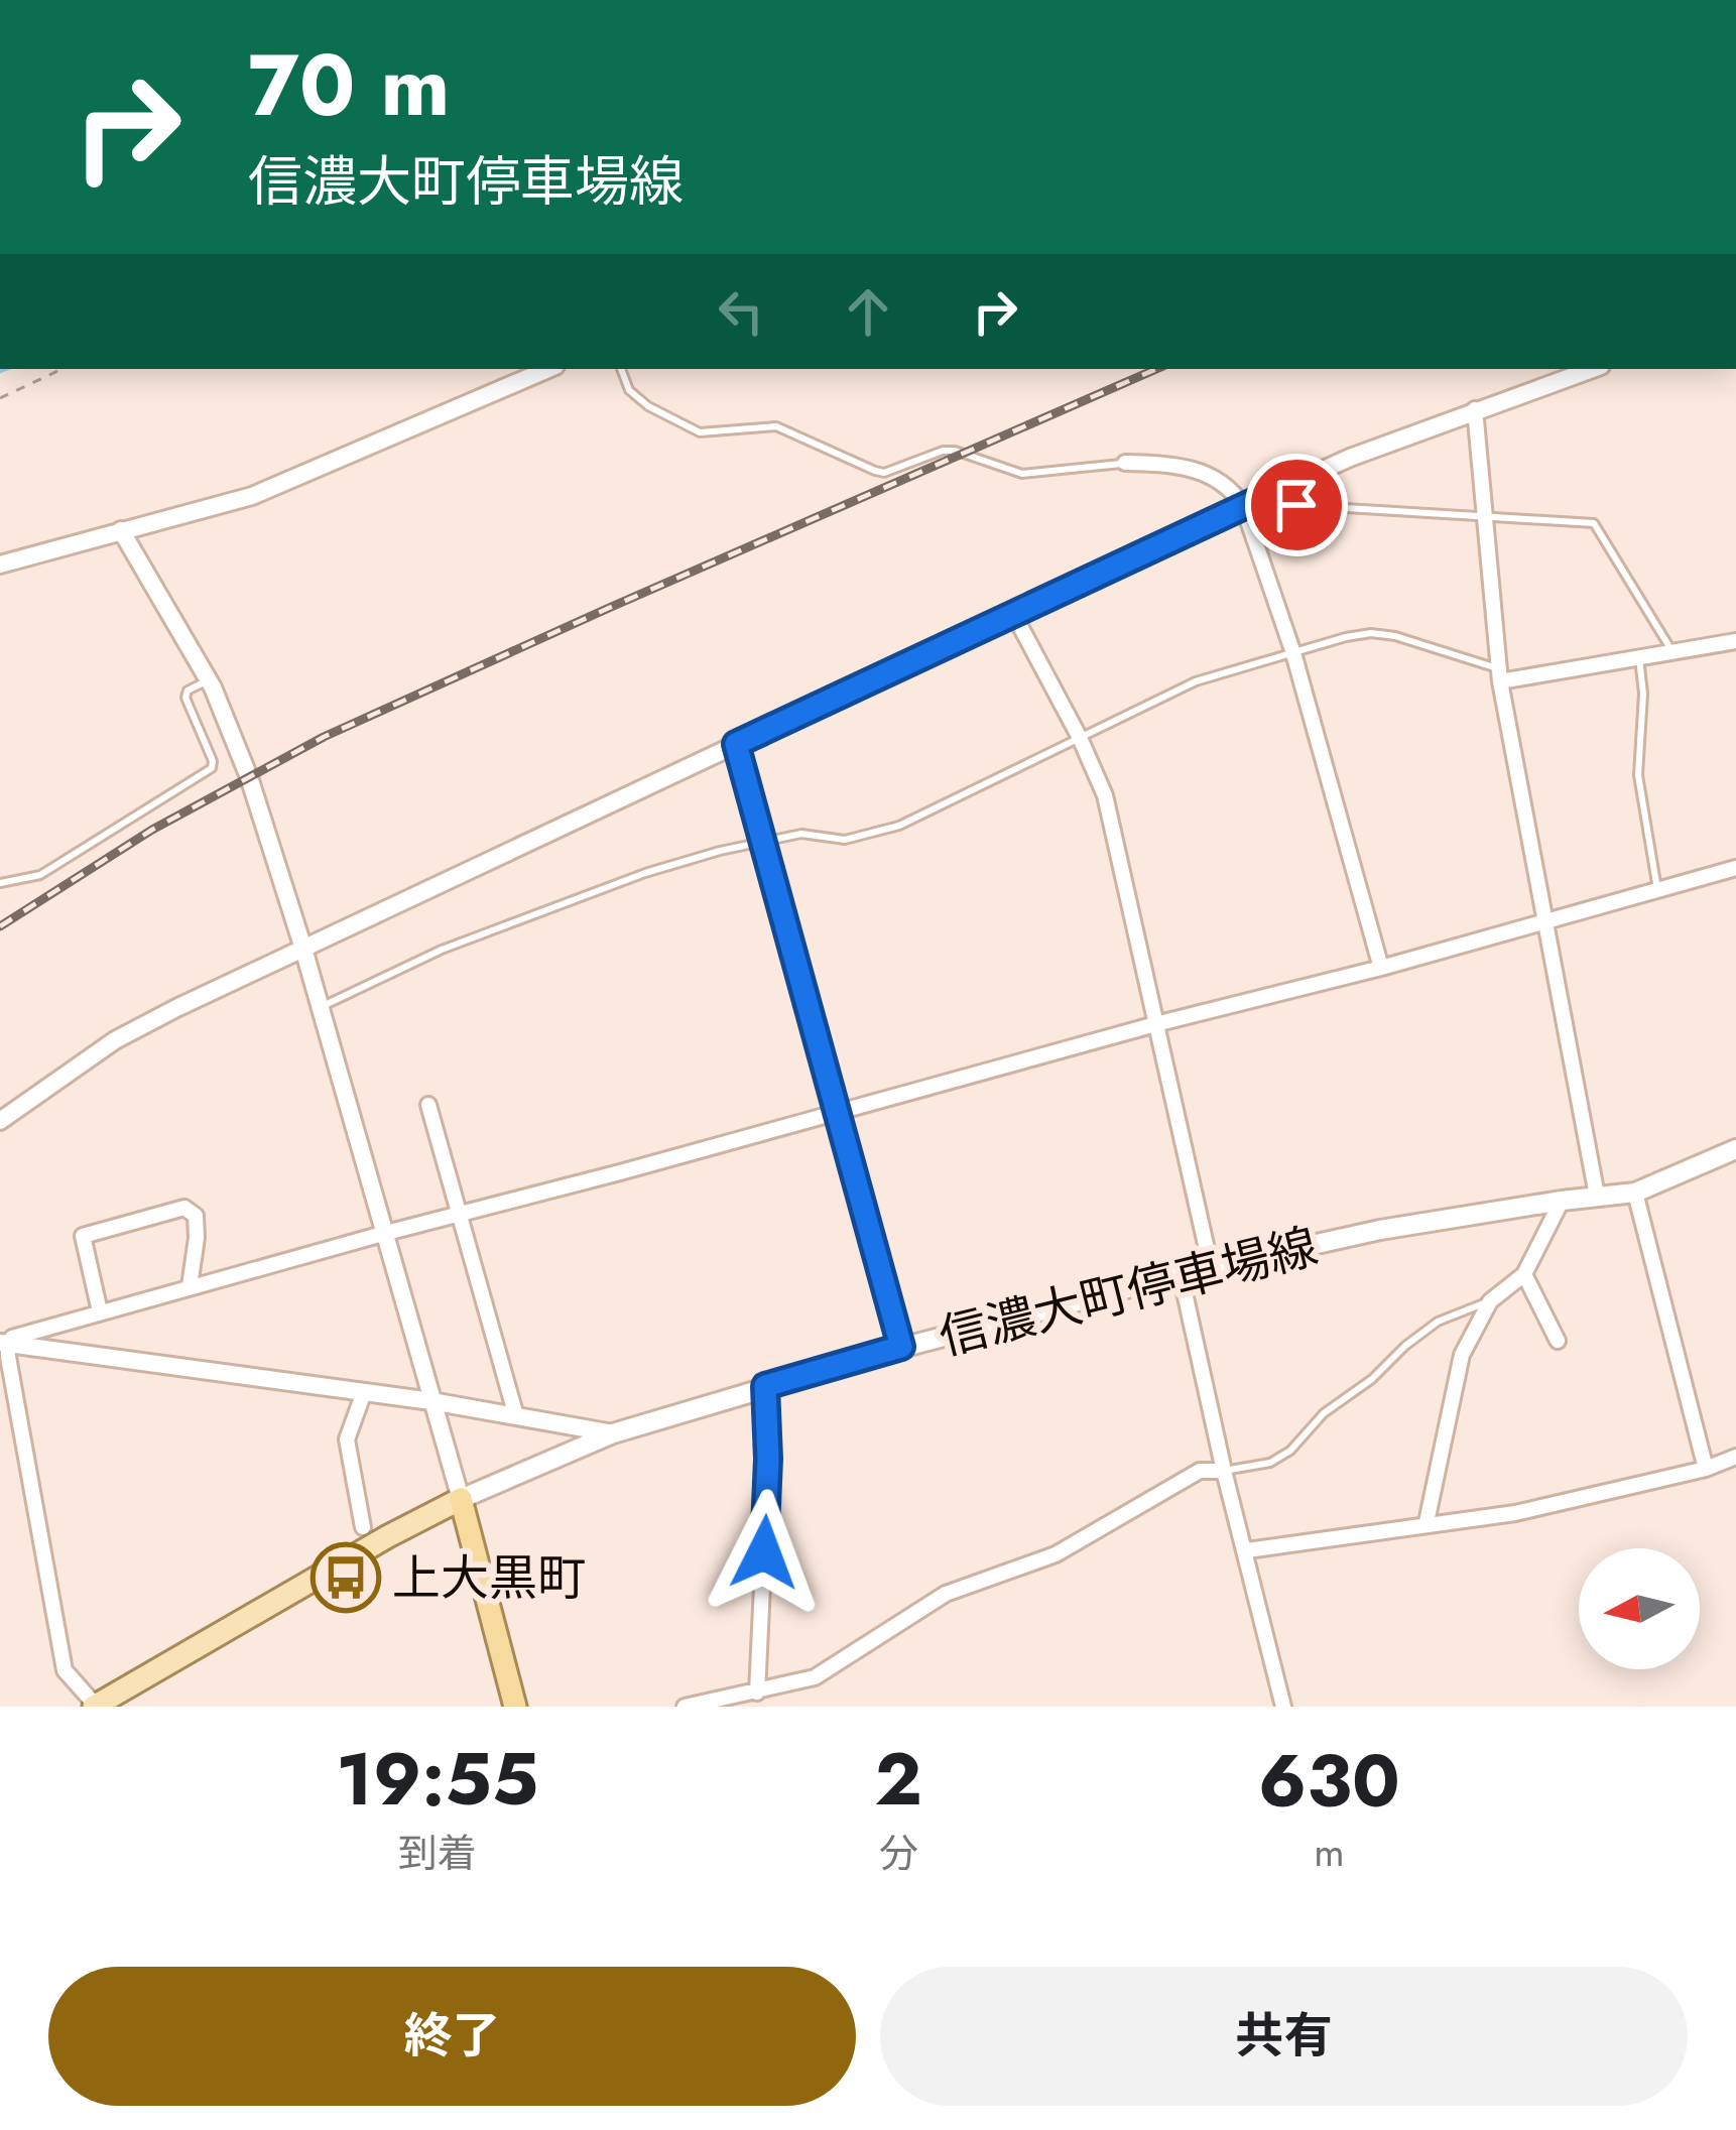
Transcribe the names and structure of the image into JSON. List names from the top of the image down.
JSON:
{
  "streets": {
    "main road": ["信濃大町停車場線"]
  },
  "places": {
    "bus stop": ["上大黒町"]
  },
  "north": "left",
  "page": {
    "turn": ["70 m", "信濃大町停車場線"],
    "eta": [
      "19:55",
      "到着",
      "2",
      "分",
      "630",
      "m"
    ],
    "buttons": ["終了", "共有"]
  }
}
